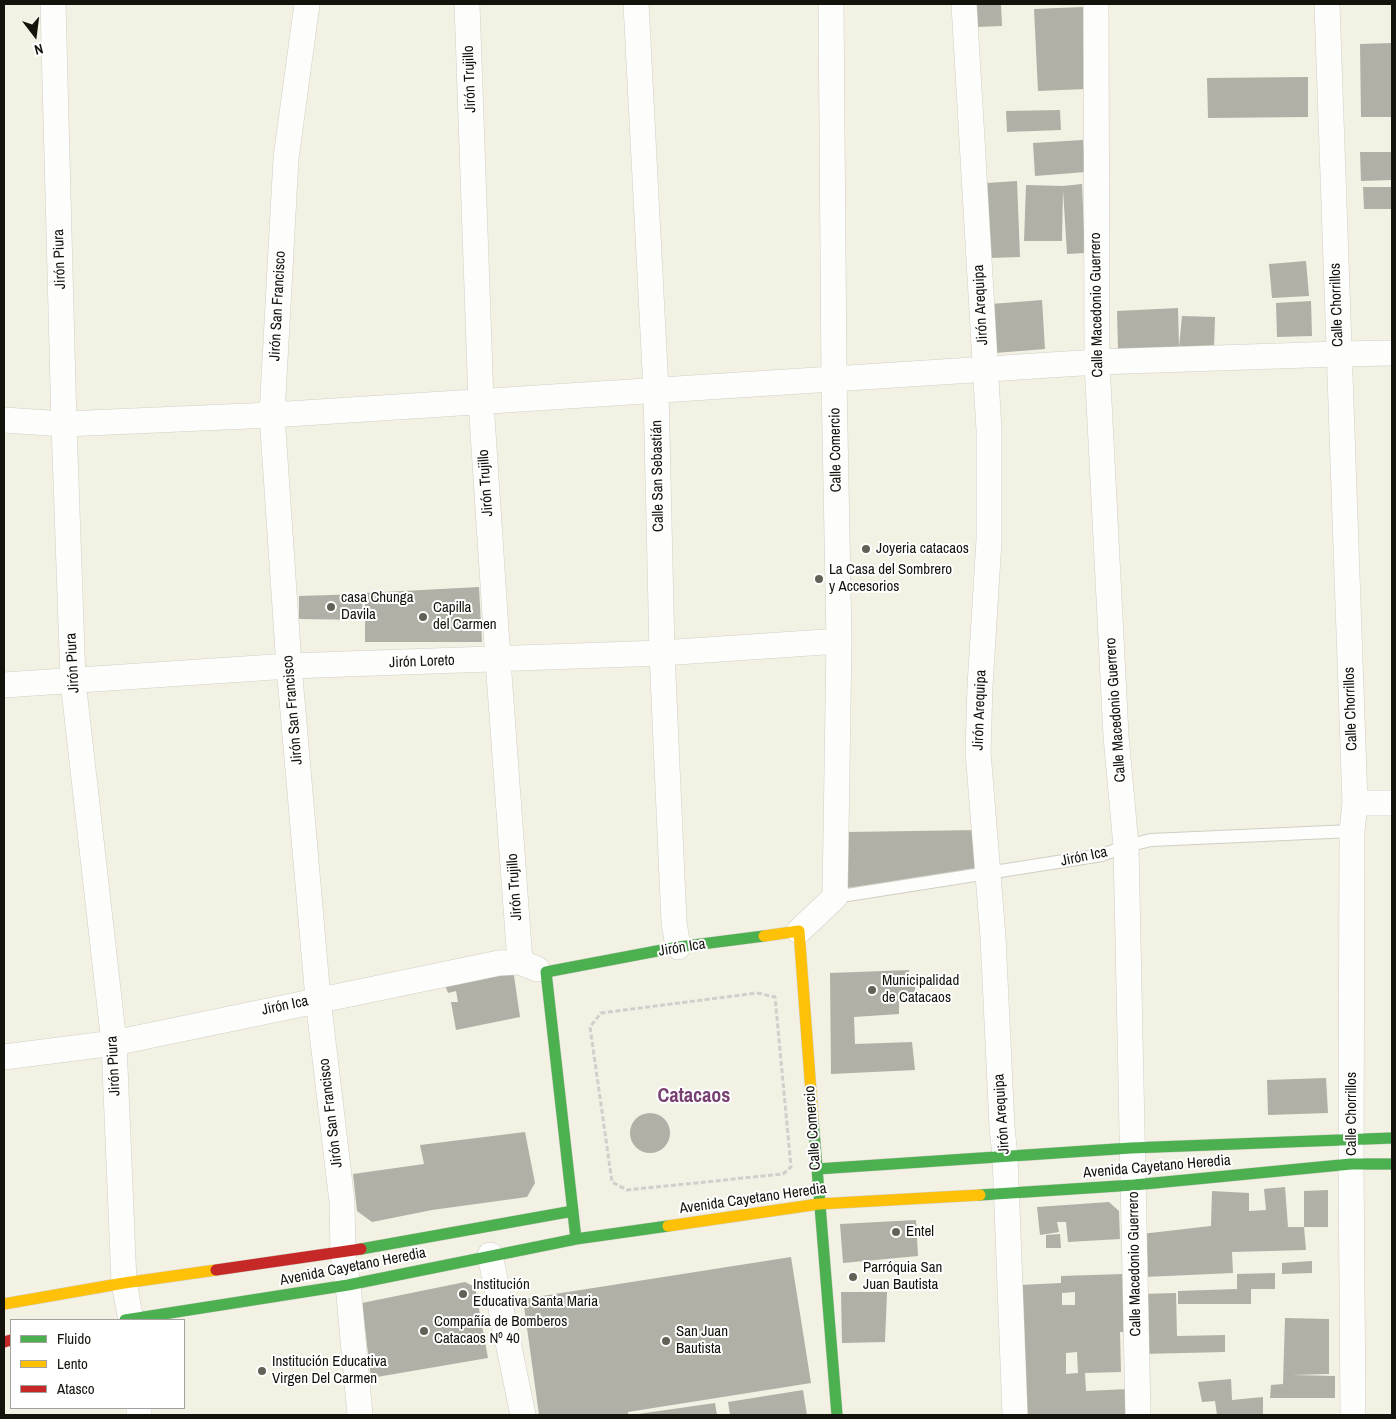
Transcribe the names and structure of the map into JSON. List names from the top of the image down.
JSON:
{
  "streets": {
    "main road": ["Calle Comercio", "Jirón Ica", "Avenida Cayetano Heredia"],
    "street": [
      "Jirón Trujillo",
      "Jirón Piura",
      "Jirón Arequipa",
      "Calle Macedonio Guerrero",
      "Calle Chorrillos",
      "Jirón San Francisco",
      "Calle San Sebastián",
      "Jirón Loreto"
    ]
  },
  "crossings": [
    ["Jirón Trujillo", "Jirón Loreto"],
    ["Jirón Trujillo", "Jirón Ica"],
    ["Jirón Piura", "Jirón Loreto"],
    ["Jirón Piura", "Jirón Ica"],
    ["Jirón Piura", "Avenida Cayetano Heredia"],
    ["Jirón Arequipa", "Jirón Ica"],
    ["Jirón Arequipa", "Avenida Cayetano Heredia"],
    ["Calle Macedonio Guerrero", "Jirón Ica"],
    ["Calle Macedonio Guerrero", "Avenida Cayetano Heredia"],
    ["Calle Chorrillos", "Jirón Ica"],
    ["Calle Chorrillos", "Avenida Cayetano Heredia"],
    ["Jirón San Francisco", "Jirón Loreto"],
    ["Jirón San Francisco", "Jirón Ica"],
    ["Jirón San Francisco", "Avenida Cayetano Heredia"],
    ["Calle Comercio", "Jirón Loreto"],
    ["Calle Comercio", "Jirón Ica"],
    ["Calle Comercio", "Avenida Cayetano Heredia"],
    ["Calle San Sebastián", "Jirón Loreto"],
    ["Calle San Sebastián", "Jirón Ica"]
  ],
  "districts": ["Catacaos"],
  "places": [
    "Joyeria catacaos",
    "La Casa del Sombrero y Accesorios",
    "casa Chunga Davila",
    "Capilla del Carmen",
    "Municipalidad de Catacaos",
    "Entel",
    "Parróquia San Juan Bautista",
    "Institución Educativa Santa Maria",
    "Compañía de Bomberos Catacaos Nº 40",
    "San Juan Bautista",
    "Institución Educativa Virgen Del Carmen"
  ],
  "legend": ["Fluido", "Lento", "Atasco"],
  "north": "bottom"
}
